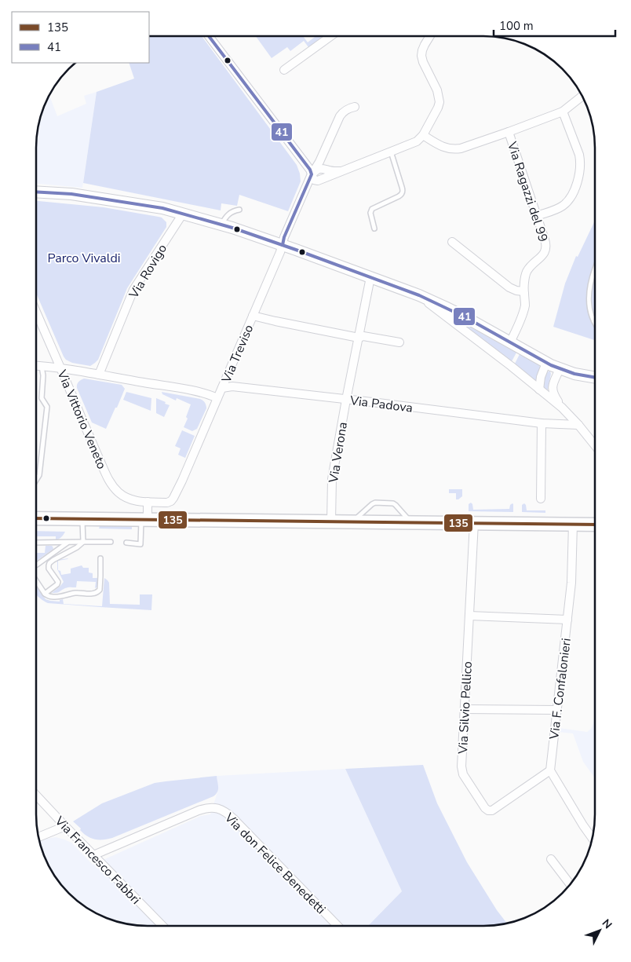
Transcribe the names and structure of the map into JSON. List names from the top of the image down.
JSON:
{
  "streets": {
    "street": [
      "Via Ragazzi del 99",
      "Via Rovigo",
      "Via Treviso",
      "Via Padova",
      "Via Vittorio Veneto",
      "Via Verona",
      "Via F. Confalonieri",
      "Via Silvio Pellico",
      "Via Francesco Fabbri",
      "Via don Felice Benedetti"
    ]
  },
  "crossings": [
    ["Via Treviso", "Via Padova"],
    ["Via Treviso", "Via Vittorio Veneto"],
    ["Via Padova", "Via Verona"],
    ["Via F. Confalonieri", "Via Silvio Pellico"],
    ["Via Francesco Fabbri", "Via don Felice Benedetti"]
  ],
  "parks": ["Parco Vivaldi"],
  "lines": ["transit line 41", "transit line 135"],
  "legend": ["135", "41"],
  "scale_bar": "100 m",
  "north": "top right"
}
